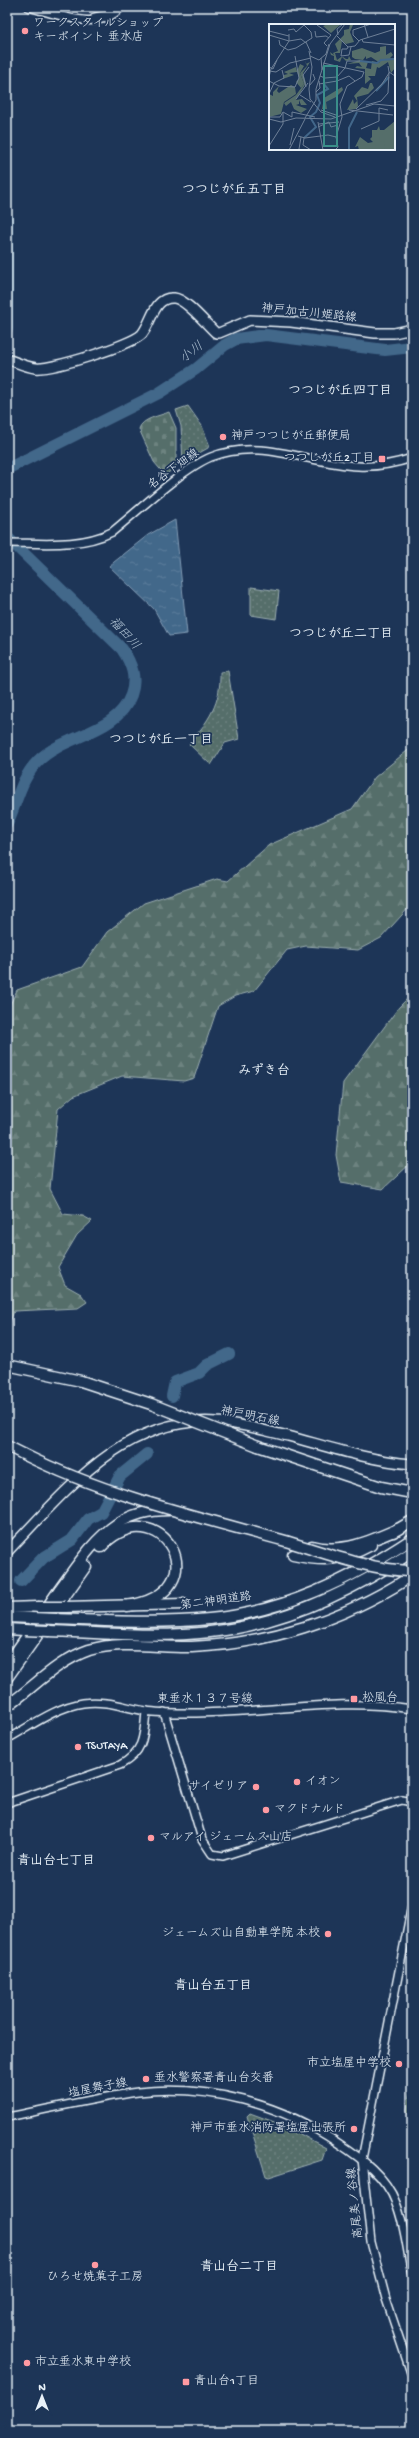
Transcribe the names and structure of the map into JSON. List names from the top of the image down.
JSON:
{
  "streets": {
    "highway": ["第二神明道路"],
    "main road": ["神戸加古川姫路線", "神戸明石線"],
    "street": [
      "名谷下畑線",
      "東垂水１３７号線",
      "塩屋舞子線",
      "高尾美ノ谷線"
    ]
  },
  "crossings": [
    ["塩屋舞子線", "高尾美ノ谷線"]
  ],
  "districts": [
    "つつじが丘五丁目",
    "つつじが丘四丁目",
    "つつじが丘二丁目",
    "つつじが丘一丁目",
    "みずき台",
    "青山台七丁目",
    "青山台五丁目",
    "青山台二丁目"
  ],
  "water": ["小川", "福田川"],
  "places": {
    "other": [
      "ワークスタイルショップ キーポイント 垂水店",
      "神戸つつじが丘郵便局",
      "TSUTAYA",
      "イオン",
      "サイゼリア",
      "マクドナルド",
      "マルアイ ジェームス山店",
      "ジェームズ山自動車学院 本校",
      "市立塩屋中学校",
      "垂水警察署青山台交番",
      "神戸市垂水消防署塩屋出張所",
      "ひろせ焼菓子工房",
      "市立垂水東中学校"
    ],
    "transit": ["つつじが丘2丁目", "松風台", "青山台1丁目"]
  },
  "north": "top"
}
